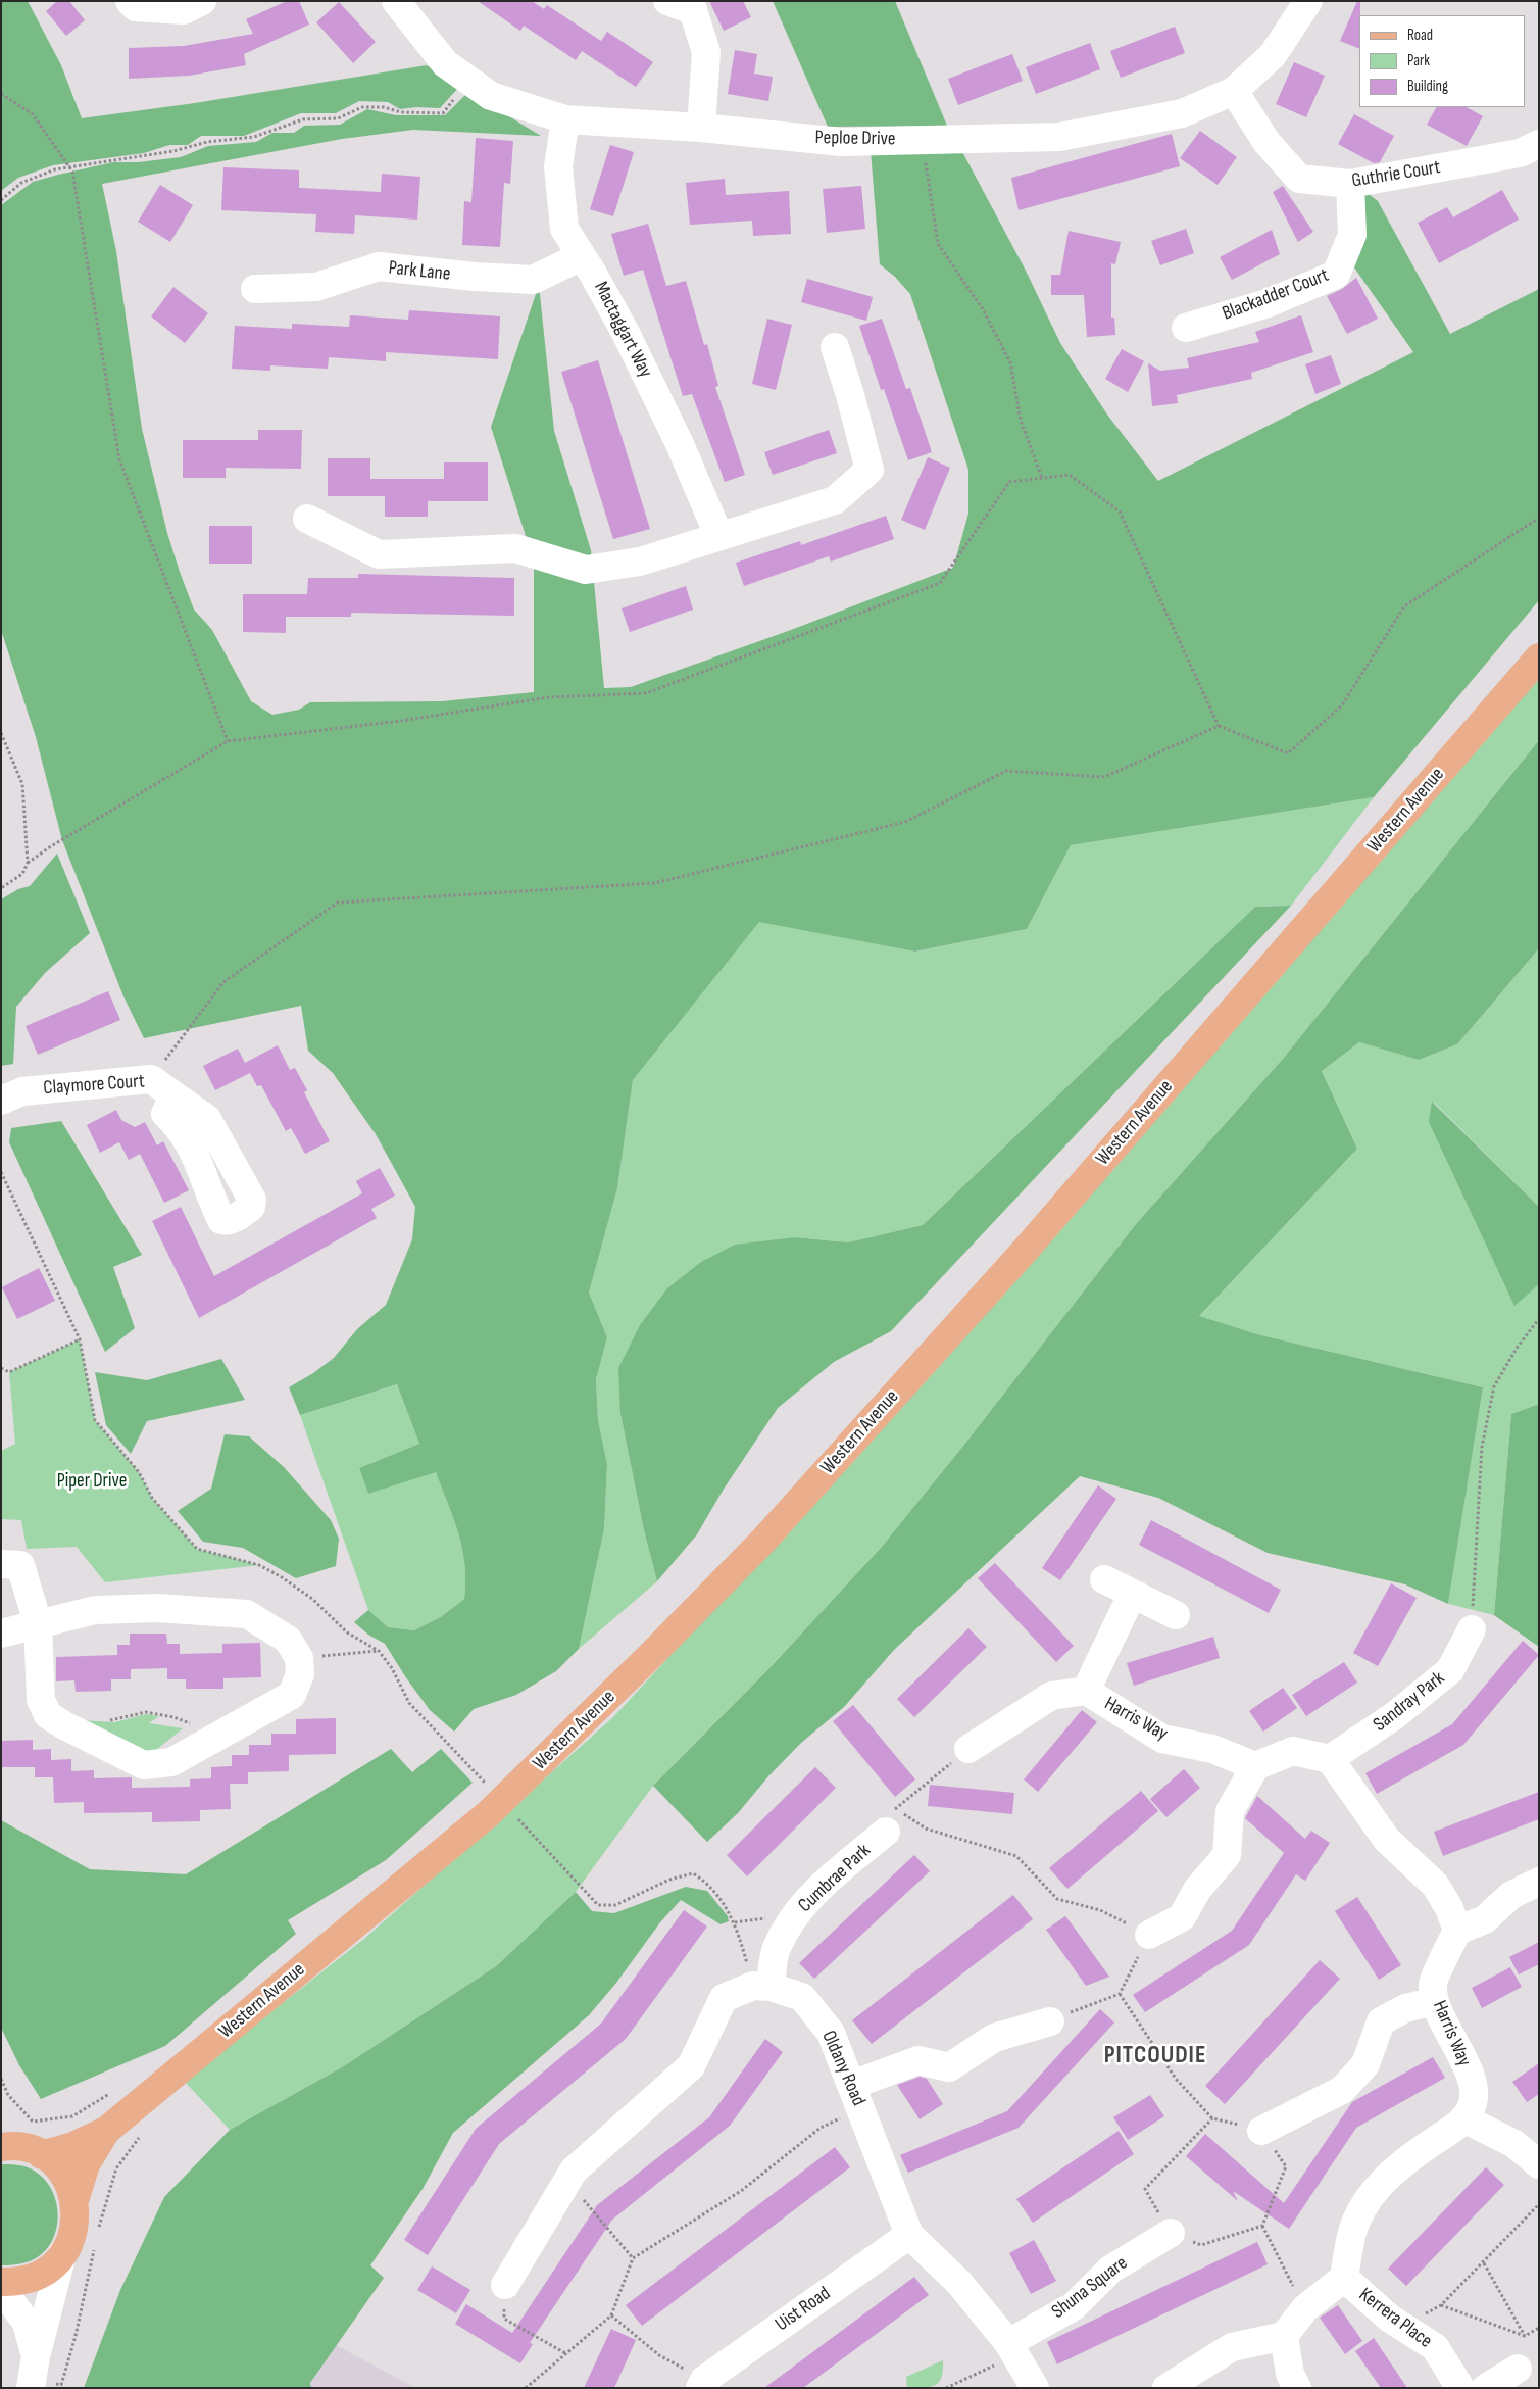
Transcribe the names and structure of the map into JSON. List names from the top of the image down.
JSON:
{
  "streets": {
    "main road": ["Western Avenue"],
    "street": [
      "Peploe Drive",
      "Guthrie Court",
      "Park Lane",
      "Blackadder Court",
      "Mactaggart Way",
      "Claymore Court",
      "Sandray Park",
      "Harris Way",
      "Cumbrae Park",
      "Oldany Road",
      "Shuna Square",
      "Uist Road",
      "Kerrera Place"
    ]
  },
  "crossings": [
    ["Peploe Drive", "Guthrie Court"],
    ["Peploe Drive", "Mactaggart Way"],
    ["Guthrie Court", "Blackadder Court"],
    ["Park Lane", "Mactaggart Way"],
    ["Cumbrae Park", "Oldany Road"],
    ["Oldany Road", "Shuna Square"],
    ["Oldany Road", "Uist Road"]
  ],
  "districts": ["PITCOUDIE"],
  "parks": ["Piper Drive"],
  "legend": ["Road", "Park", "Building"]
}
